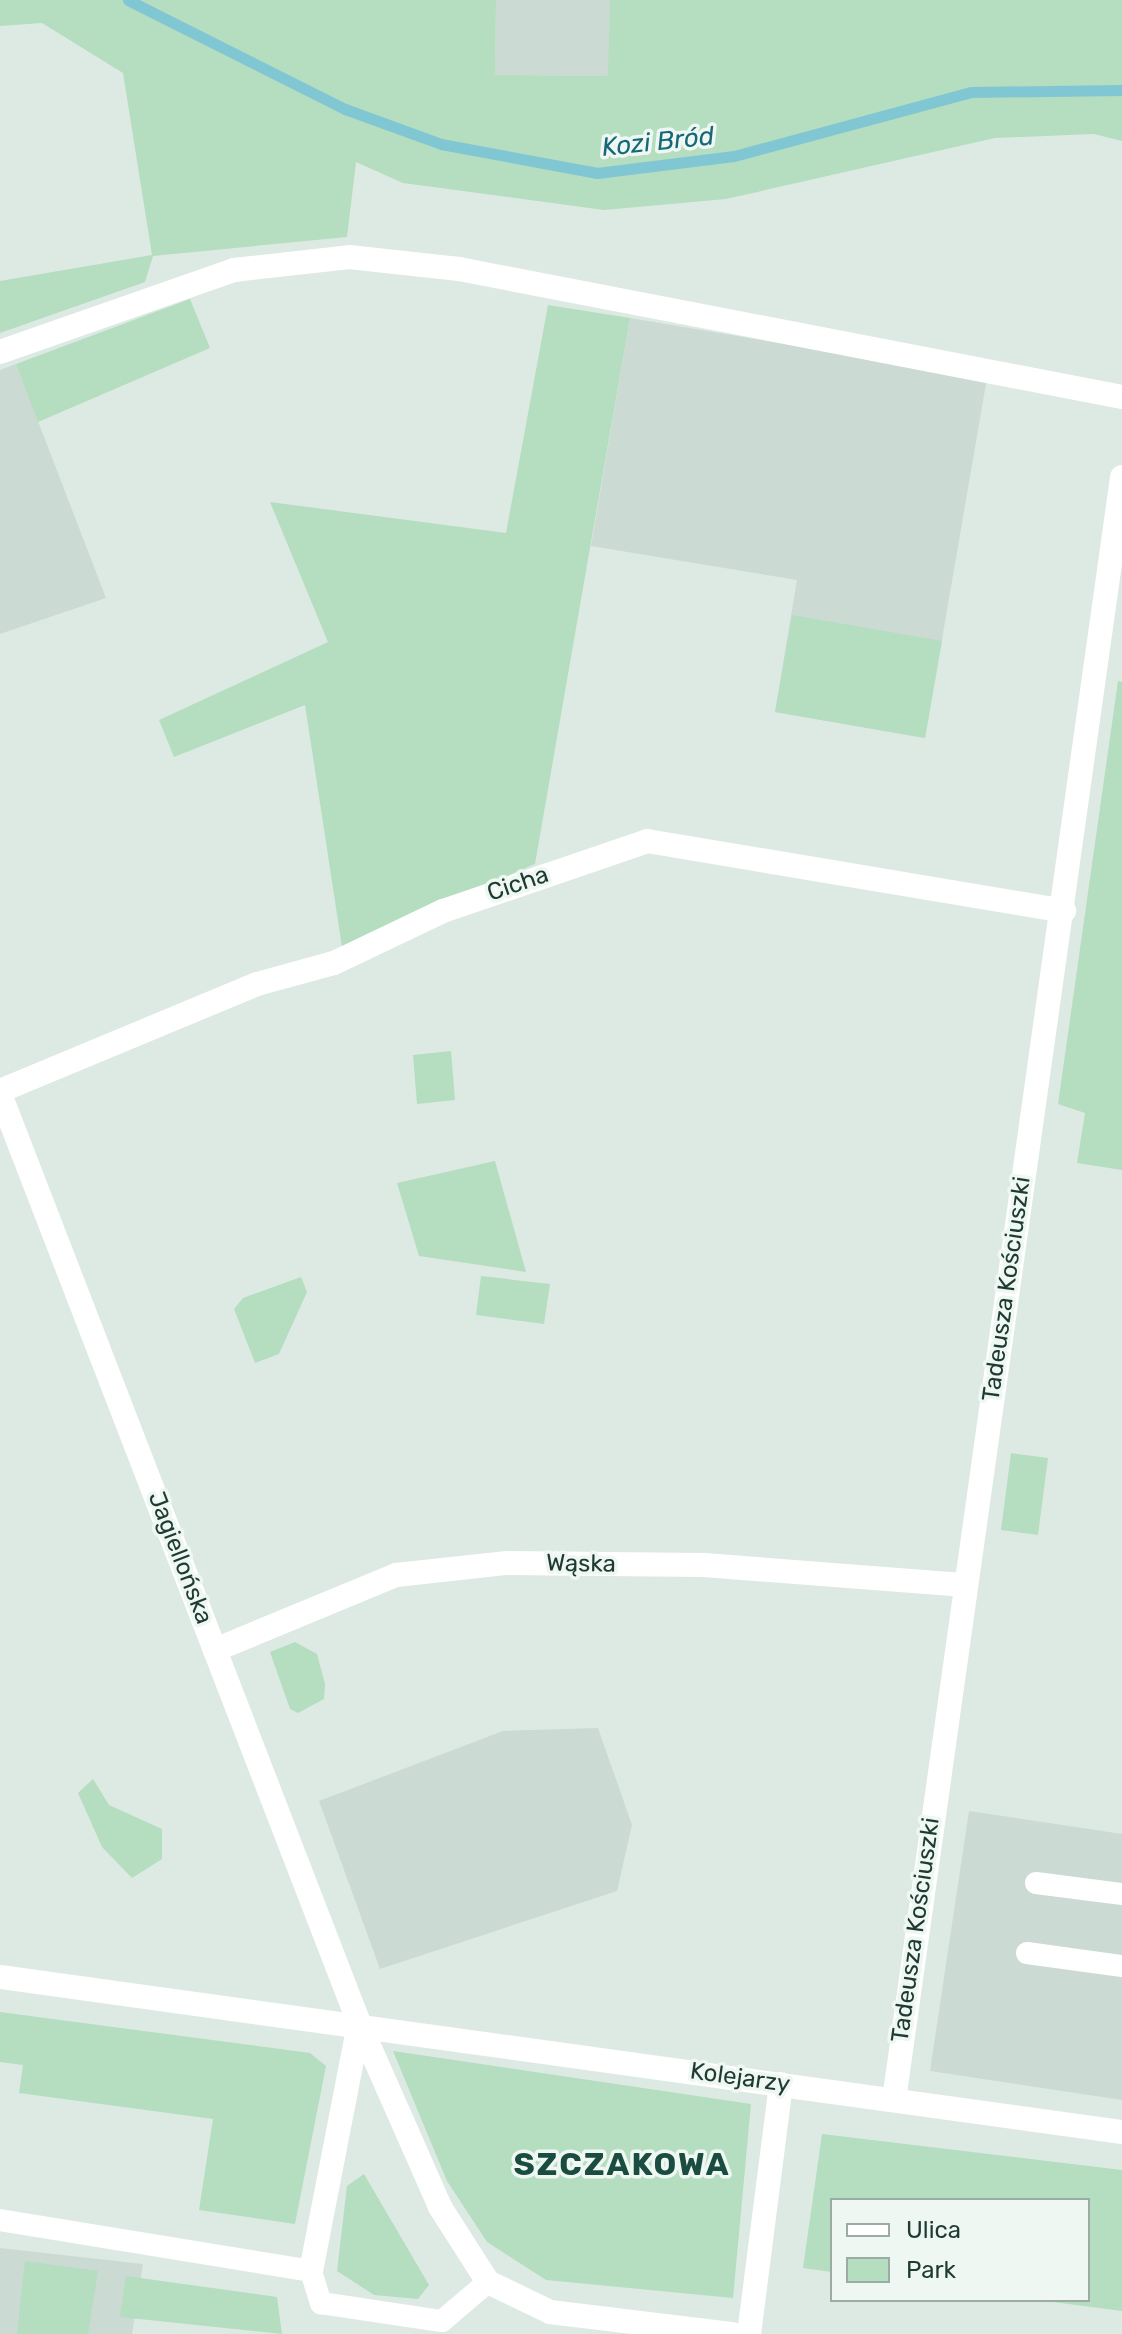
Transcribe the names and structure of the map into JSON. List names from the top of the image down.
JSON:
{
  "streets": {
    "street": [
      "Cicha",
      "Tadeusza Kościuszki",
      "Jagiellońska",
      "Wąska",
      "Kolejarzy"
    ]
  },
  "crossings": [
    ["Cicha", "Tadeusza Kościuszki"],
    ["Cicha", "Jagiellońska"],
    ["Tadeusza Kościuszki", "Wąska"],
    ["Tadeusza Kościuszki", "Kolejarzy"],
    ["Jagiellońska", "Wąska"],
    ["Jagiellońska", "Kolejarzy"]
  ],
  "districts": ["SZCZAKOWA"],
  "water": ["Kozi Bród"],
  "legend": ["Ulica", "Park"]
}
